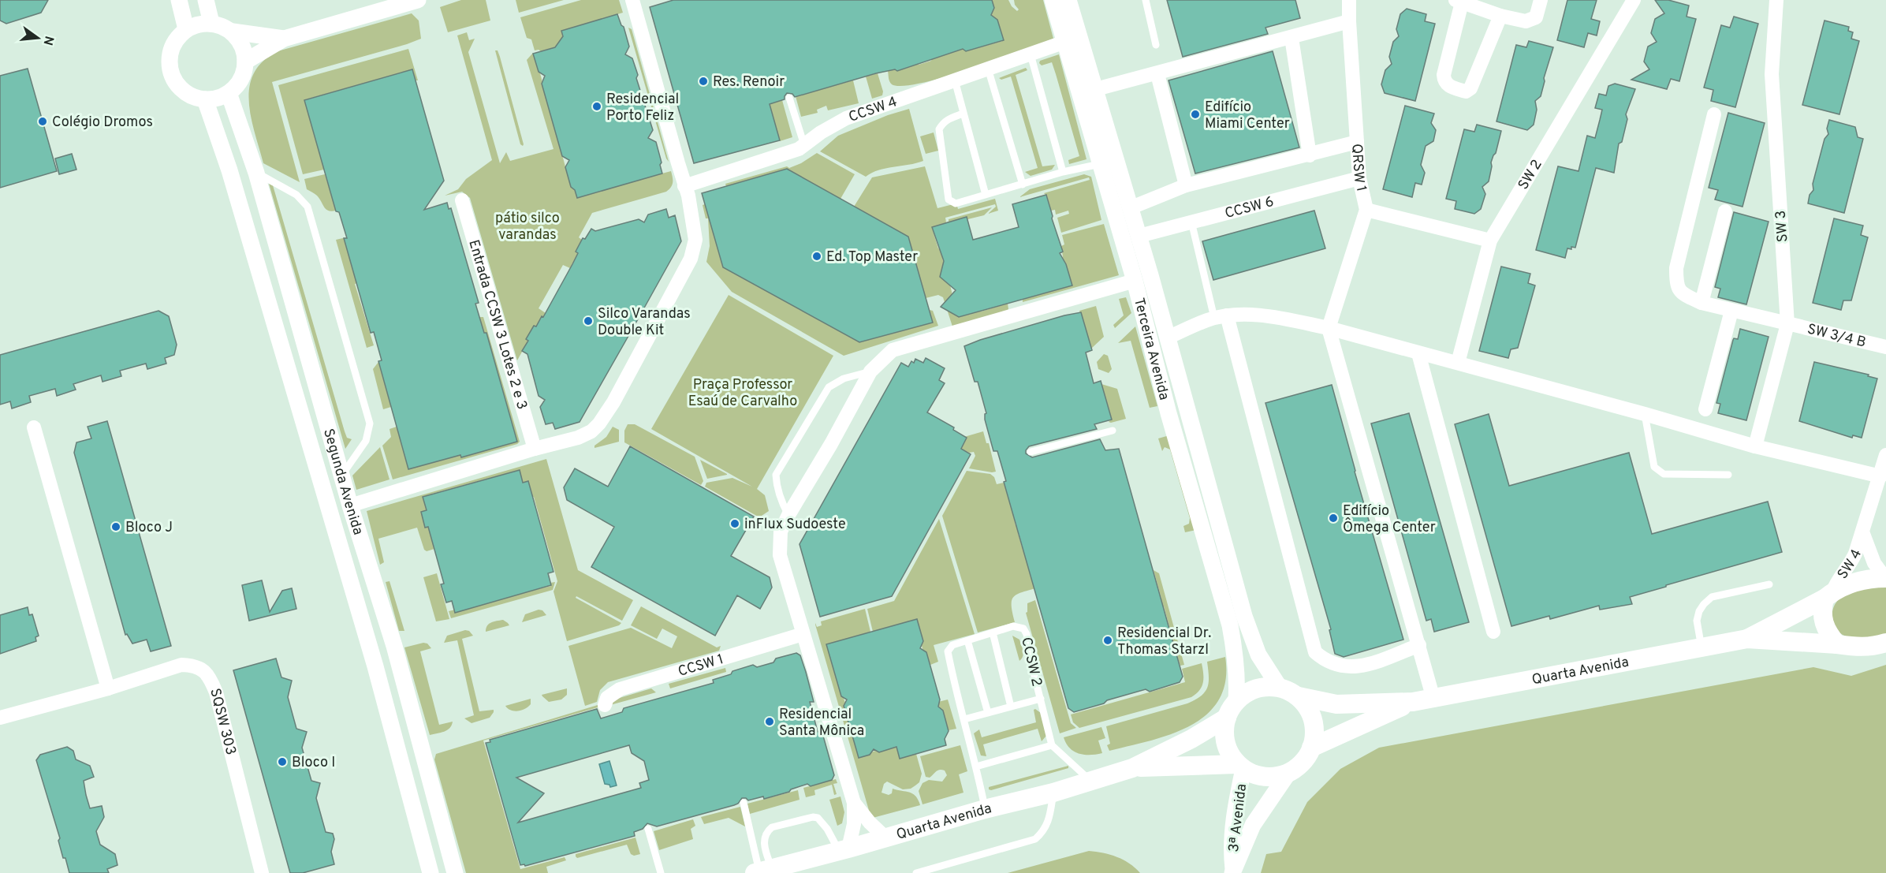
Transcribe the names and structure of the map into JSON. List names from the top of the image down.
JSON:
{
  "streets": {
    "main road": ["Quarta Avenida"],
    "street": [
      "CCSW 4",
      "QRSW 1",
      "SW 2",
      "CCSW 6",
      "SW 3",
      "Entrada CCSW 3 Lotes 2 e 3",
      "SW 3/4 B",
      "Terceira Avenida",
      "Segunda Avenida",
      "SW 4",
      "CCSW 1",
      "SQSW 303",
      "3ª Avenida"
    ],
    "lane": ["CCSW 2"]
  },
  "crossings": [
    ["CCSW 4", "Terceira Avenida"],
    ["QRSW 1", "CCSW 6"],
    ["CCSW 6", "Terceira Avenida"],
    ["SW 3", "SW 3/4 B"],
    ["Terceira Avenida", "Quarta Avenida"],
    ["Terceira Avenida", "3ª Avenida"],
    ["SW 4", "Quarta Avenida"],
    ["CCSW 2", "Quarta Avenida"],
    ["Quarta Avenida", "3ª Avenida"]
  ],
  "parks": ["pátio silco varandas", "Praça Professor Esaú de Carvalho"],
  "places": [
    "Res. Renoir",
    "Residencial Porto Feliz",
    "Edifício Miami Center",
    "Colégio Dromos",
    "Ed. Top Master",
    "Silco Varandas Double Kit",
    "Edifício Ômega Center",
    "inFlux Sudoeste",
    "Bloco J",
    "Residencial Dr. Thomas Starzl",
    "Residencial Santa Mônica",
    "Bloco I"
  ],
  "north": "right"
}
